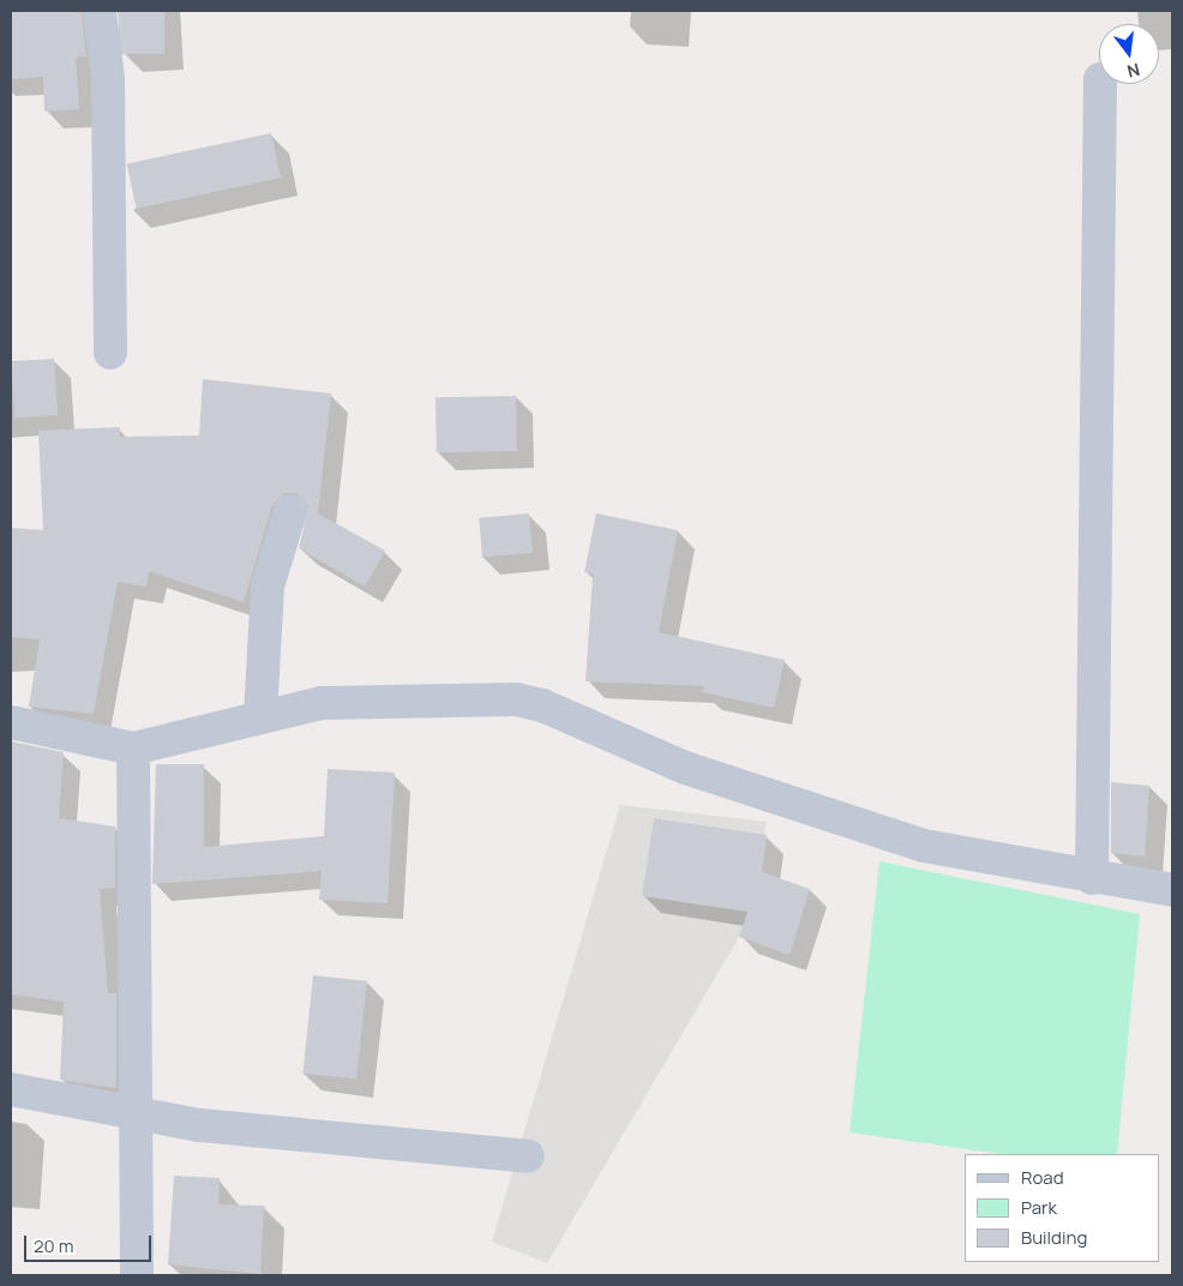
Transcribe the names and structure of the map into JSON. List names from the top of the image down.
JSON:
{
  "legend": ["Road", "Park", "Building"],
  "scale_bar": "20 m",
  "north": "bottom"
}
